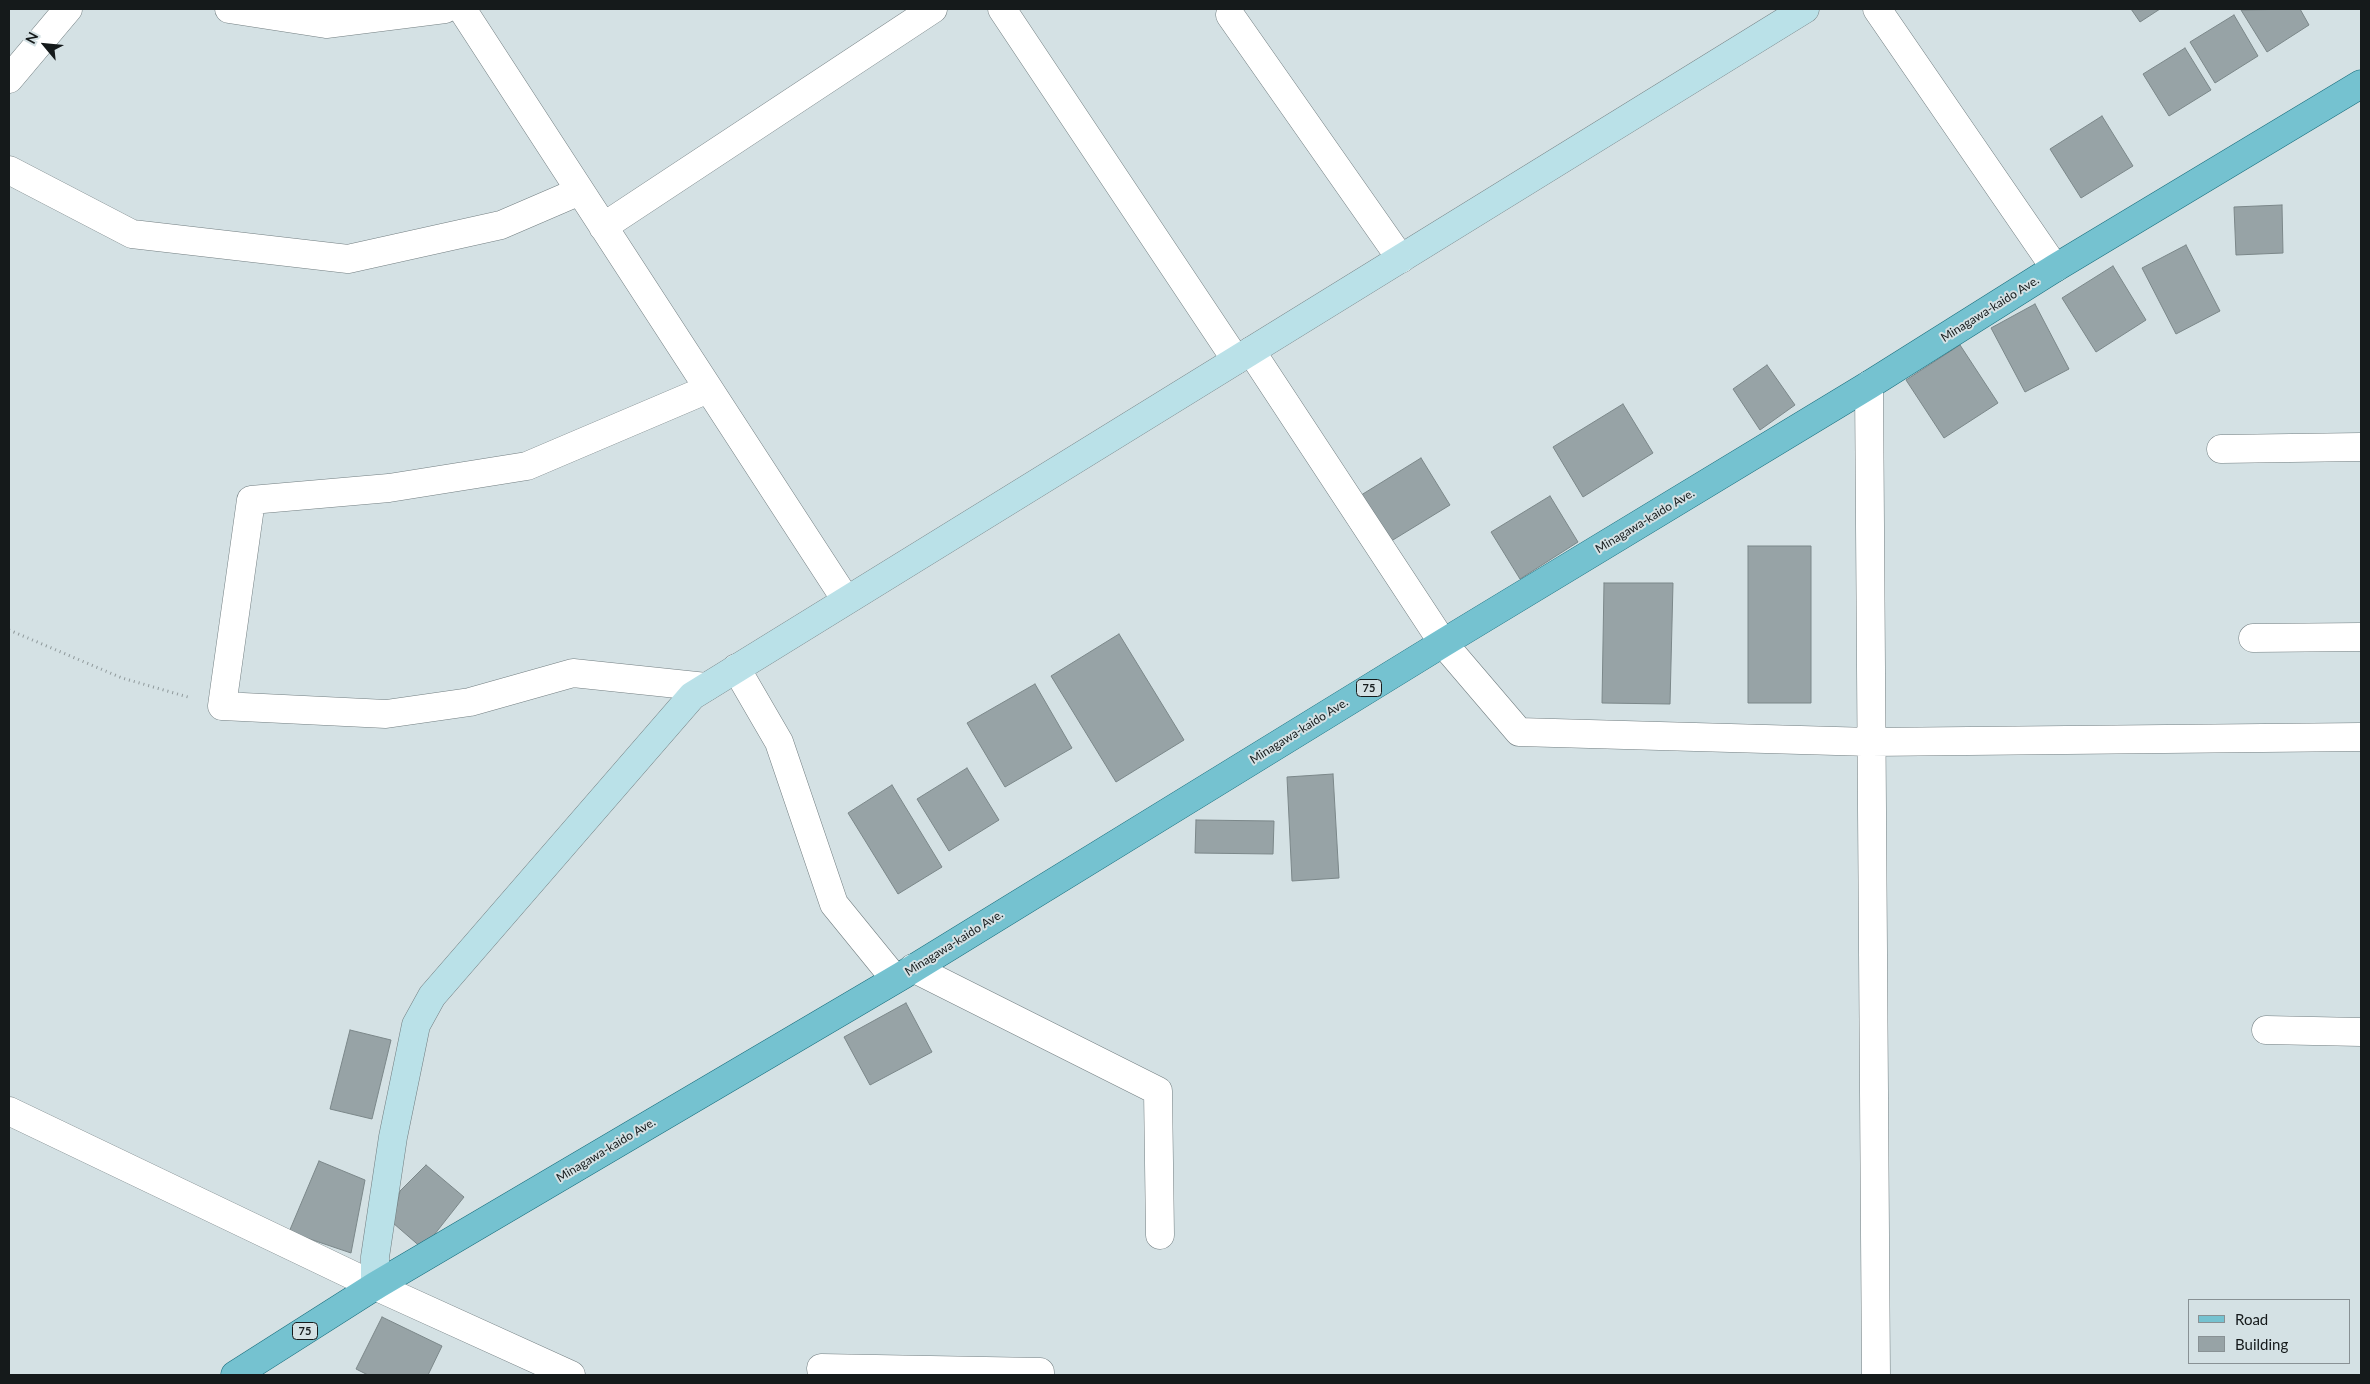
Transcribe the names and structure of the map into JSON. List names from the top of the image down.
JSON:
{
  "streets": {
    "main road": ["Minagawa-kaido Ave.", "75"]
  },
  "legend": ["Road", "Building"],
  "north": "top left"
}
